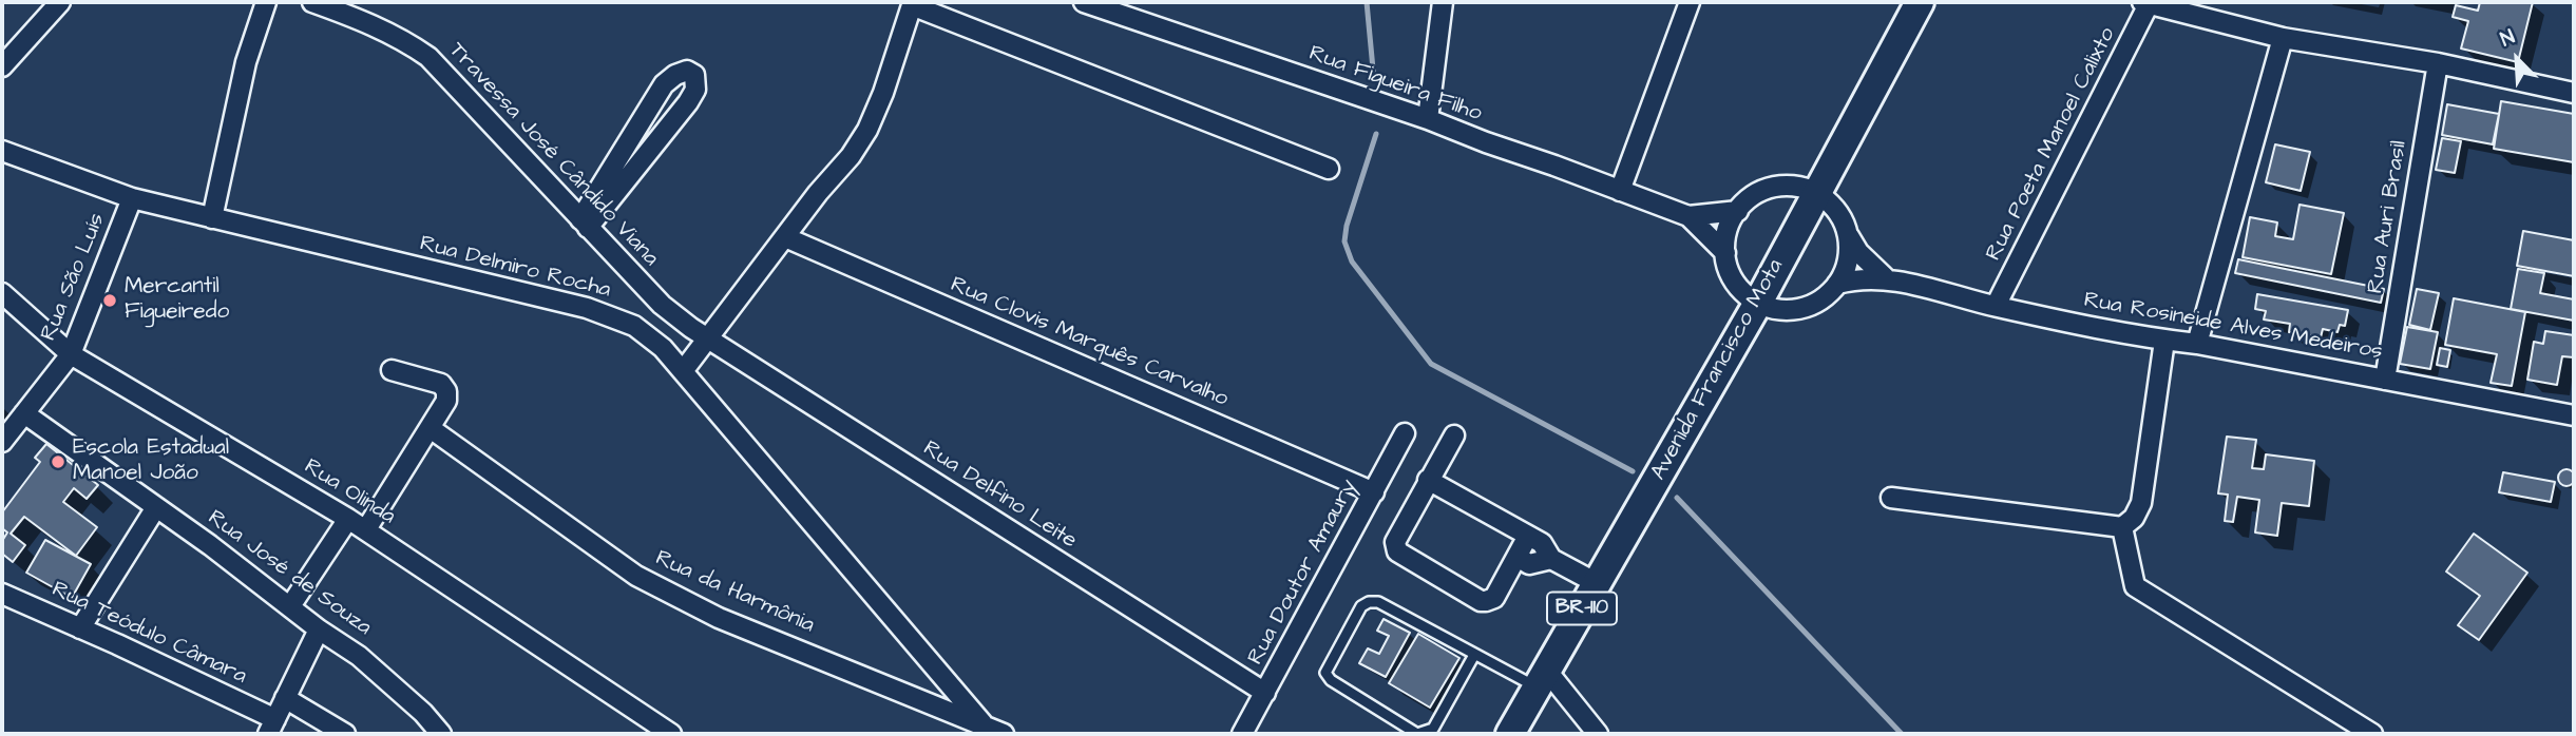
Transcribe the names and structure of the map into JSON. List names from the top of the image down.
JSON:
{
  "streets": {
    "main road": ["Avenida Francisco Mota", "BR-110"],
    "street": [
      "Rua Figueira Filho",
      "Rua Poeta Manoel Calixto",
      "Travessa José Cândido Viana",
      "Rua Auri Brasil",
      "Rua Delmiro Rocha",
      "Rua São Luís",
      "Rua Rosineide Alves Medeiros",
      "Rua Clovis Marquês Carvalho",
      "Rua Olinda",
      "Rua Delfino Leite",
      "Rua Doutor Amaury",
      "Rua José de Souza",
      "Rua da Harmônia",
      "Rua Teódulo Câmara"
    ]
  },
  "crossings": [
    ["Rua Poeta Manoel Calixto", "Rua Rosineide Alves Medeiros"],
    ["Travessa José Cândido Viana", "Rua Delfino Leite"],
    ["Rua Auri Brasil", "Rua Rosineide Alves Medeiros"],
    ["Rua Delmiro Rocha", "Rua São Luís"],
    ["Rua Delmiro Rocha", "Rua da Harmônia"],
    ["Rua São Luís", "Rua Olinda"],
    ["Rua São Luís", "Rua José de Souza"],
    ["Rua Rosineide Alves Medeiros", "Avenida Francisco Mota"],
    ["Rua Clovis Marquês Carvalho", "Rua Doutor Amaury"],
    ["Rua Delfino Leite", "Rua Doutor Amaury"]
  ],
  "places": ["Mercantil Figueiredo", "Escola Estadual Manoel João"],
  "north": "top left"
}
